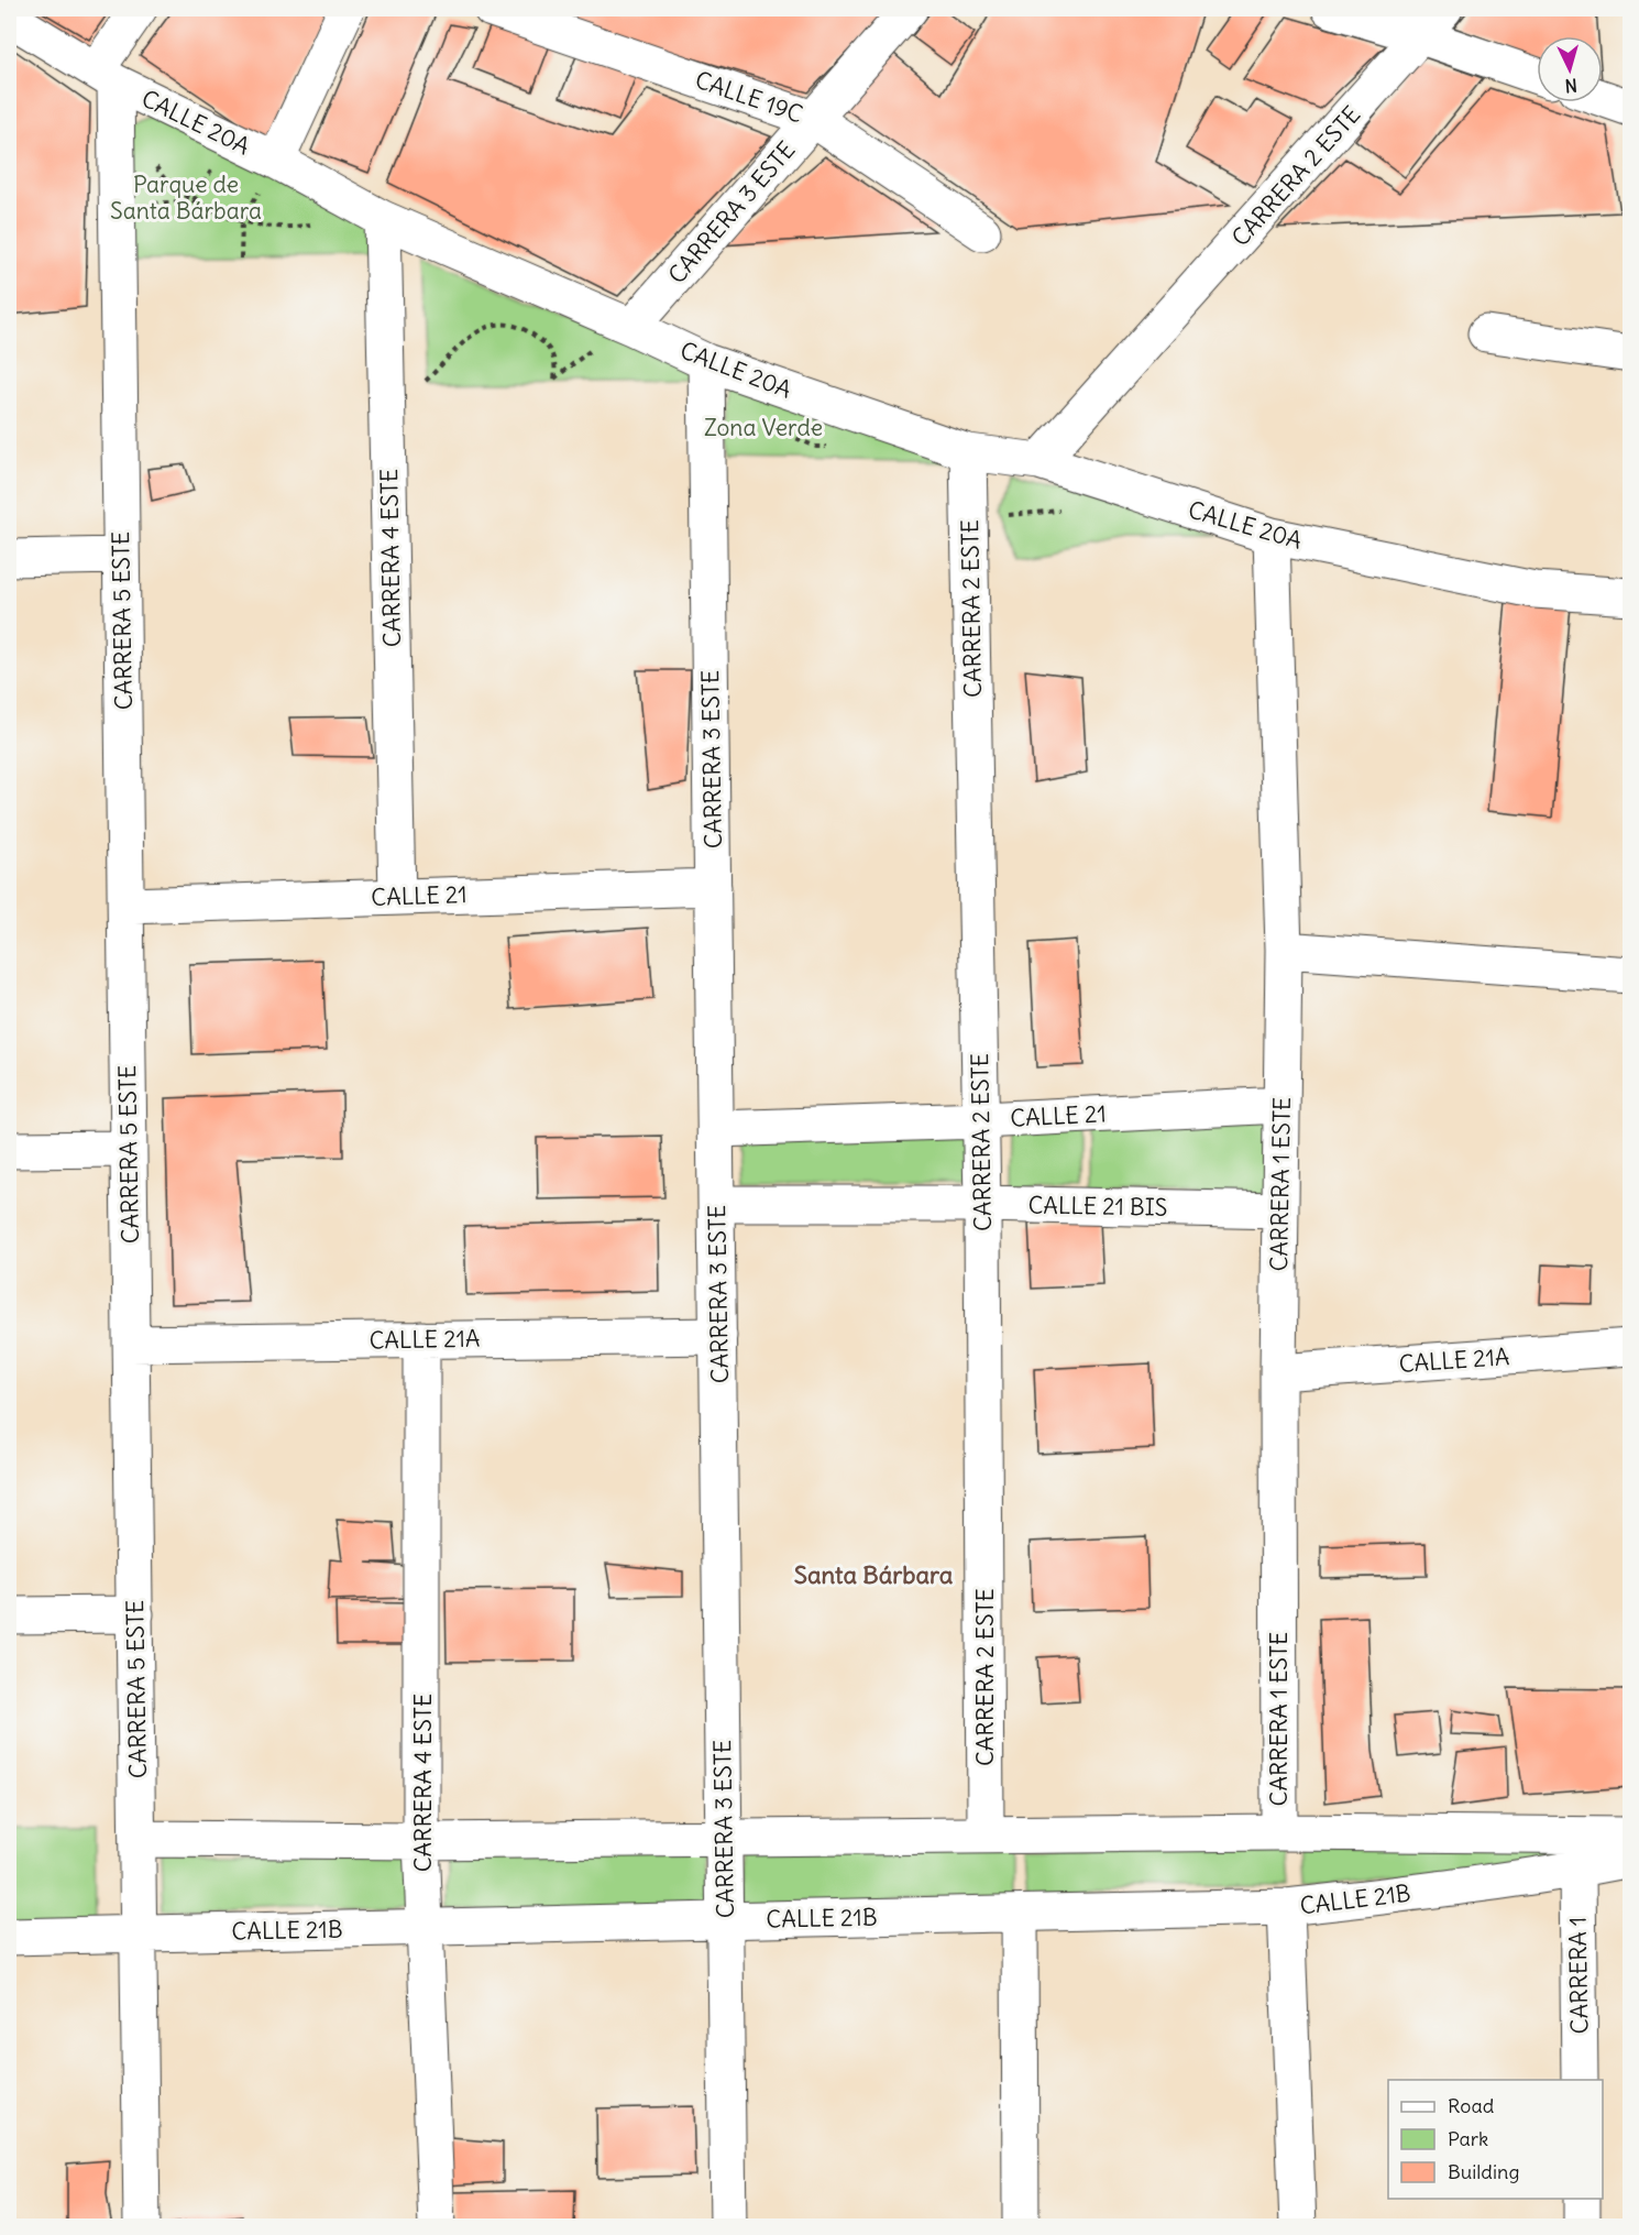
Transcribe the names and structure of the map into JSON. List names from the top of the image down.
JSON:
{
  "streets": {
    "street": [
      "CALLE 19C",
      "CALLE 20A",
      "CARRERA 2 ESTE",
      "CARRERA 3 ESTE",
      "CARRERA 4 ESTE",
      "CARRERA 5 ESTE",
      "CALLE 21",
      "CARRERA 1 ESTE",
      "CALLE 21 BIS",
      "CALLE 21A",
      "CALLE 21B",
      "CARRERA 1"
    ]
  },
  "crossings": [
    ["CALLE 19C", "CARRERA 3 ESTE"],
    ["CALLE 20A", "CARRERA 2 ESTE"],
    ["CALLE 20A", "CARRERA 3 ESTE"],
    ["CALLE 20A", "CARRERA 4 ESTE"],
    ["CALLE 20A", "CARRERA 5 ESTE"],
    ["CALLE 20A", "CARRERA 1 ESTE"],
    ["CARRERA 2 ESTE", "CALLE 21"],
    ["CARRERA 2 ESTE", "CALLE 21 BIS"],
    ["CARRERA 3 ESTE", "CALLE 21"],
    ["CARRERA 3 ESTE", "CALLE 21 BIS"],
    ["CARRERA 3 ESTE", "CALLE 21A"],
    ["CARRERA 3 ESTE", "CALLE 21B"],
    ["CARRERA 4 ESTE", "CALLE 21"],
    ["CARRERA 4 ESTE", "CALLE 21A"],
    ["CARRERA 4 ESTE", "CALLE 21B"],
    ["CARRERA 5 ESTE", "CALLE 21"],
    ["CARRERA 5 ESTE", "CALLE 21A"],
    ["CARRERA 5 ESTE", "CALLE 21B"],
    ["CALLE 21", "CARRERA 1 ESTE"],
    ["CARRERA 1 ESTE", "CALLE 21 BIS"],
    ["CARRERA 1 ESTE", "CALLE 21A"],
    ["CALLE 21B", "CARRERA 1"]
  ],
  "districts": ["Santa Bárbara"],
  "parks": ["Parque de Santa Bárbara", "Zona Verde"],
  "legend": ["Road", "Park", "Building"],
  "north": "bottom"
}
